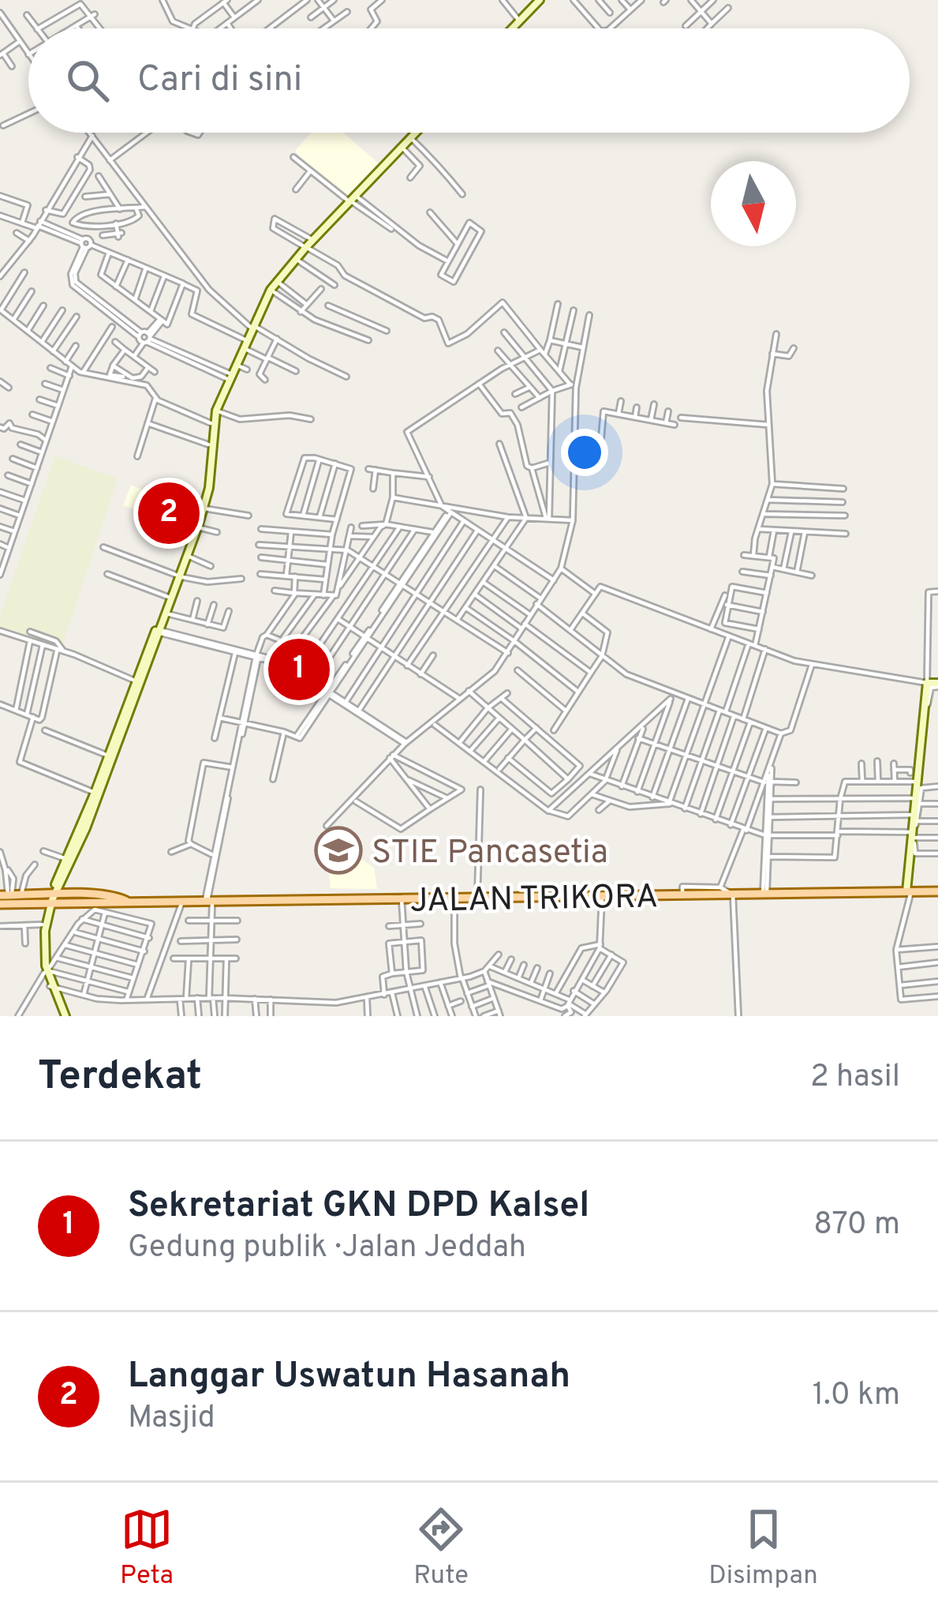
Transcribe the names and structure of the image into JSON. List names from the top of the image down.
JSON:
{
  "streets": {
    "main road": ["JALAN TRIKORA"]
  },
  "places": {
    "school or university": ["STIE Pancasetia"]
  },
  "north": "bottom",
  "page": {
    "search": "Cari di sini",
    "pins": ["2", "1"],
    "heading": ["Terdekat", "2 hasil"],
    "list": [
      {
        "mark": "1",
        "name": "Sekretariat GKN DPD Kalsel",
        "note": "Gedung publik · Jalan Jeddah",
        "value": "870 m"
      },
      {
        "mark": "2",
        "name": "Langgar Uswatun Hasanah",
        "note": "Masjid",
        "value": "1.0 km"
      }
    ],
    "nav": ["Peta", "Rute", "Disimpan"]
  }
}
